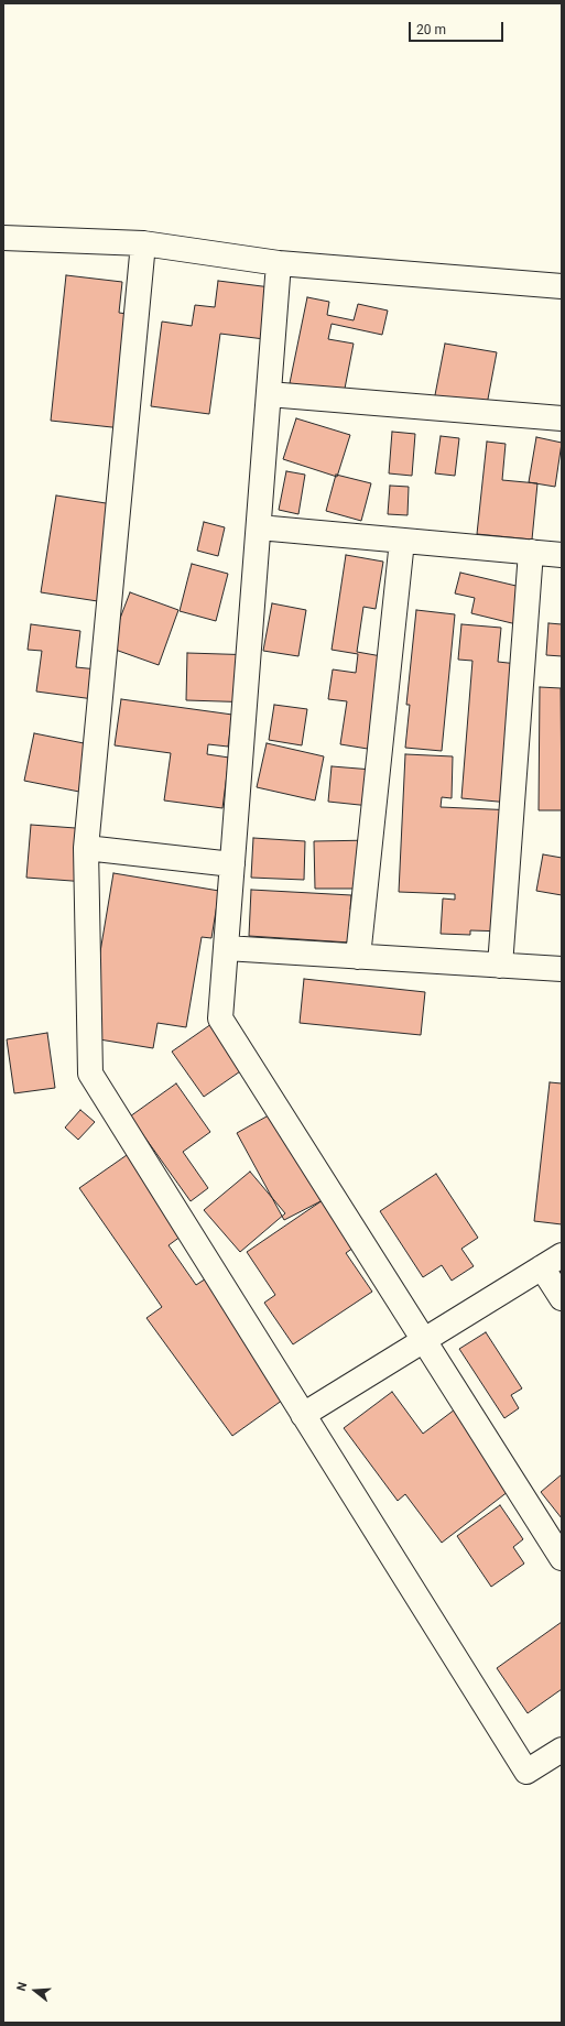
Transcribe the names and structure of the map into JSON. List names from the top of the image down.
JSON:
{
  "scale_bar": "20 m",
  "north": "left"
}
